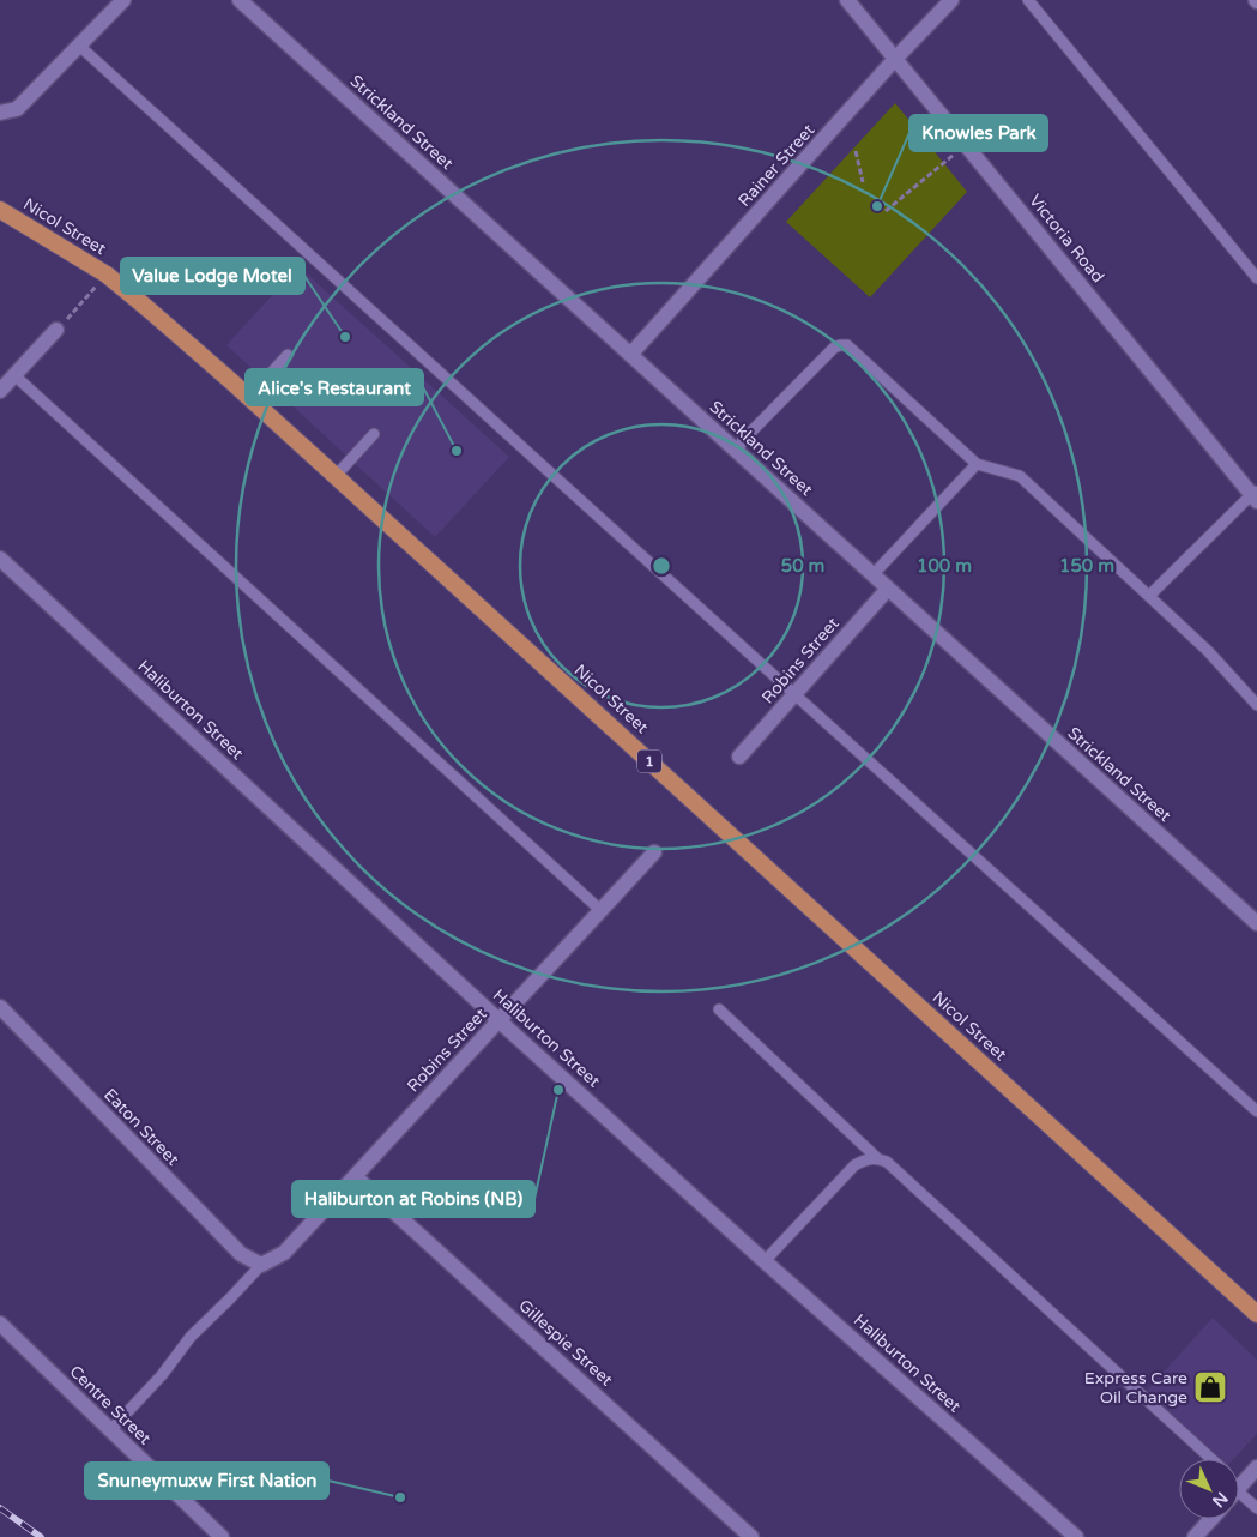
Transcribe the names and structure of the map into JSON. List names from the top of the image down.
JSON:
{
  "streets": {
    "highway": ["Nicol Street", "1"],
    "street": [
      "Strickland Street",
      "Rainer Street",
      "Victoria Road",
      "Robins Street",
      "Haliburton Street",
      "Eaton Street",
      "Gillespie Street",
      "Centre Street"
    ]
  },
  "crossings": [
    ["Strickland Street", "Rainer Street"],
    ["Strickland Street", "Robins Street"],
    ["Rainer Street", "Victoria Road"],
    ["Robins Street", "Haliburton Street"],
    ["Robins Street", "Eaton Street"],
    ["Robins Street", "Gillespie Street"]
  ],
  "places": {
    "other": [
      "Knowles Park",
      "Value Lodge Motel",
      "Alice's Restaurant",
      "Haliburton at Robins (NB)",
      "Snuneymuxw First Nation"
    ],
    "shop": ["Express Care Oil Change"]
  },
  "north": "bottom right",
  "rings": ["50 m", "100 m", "150 m"]
}
